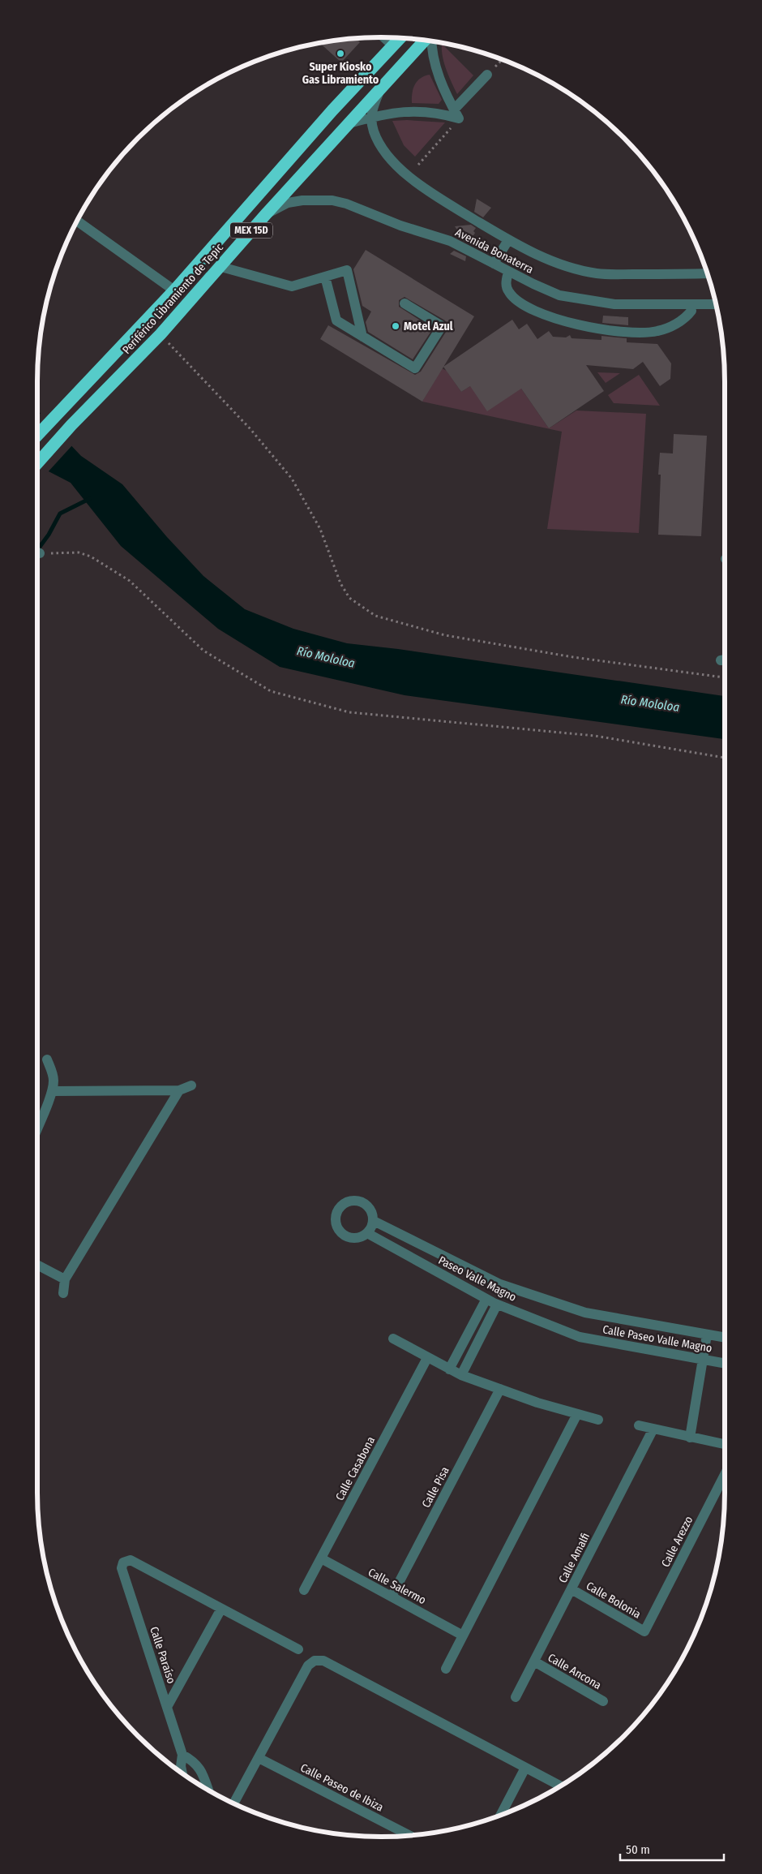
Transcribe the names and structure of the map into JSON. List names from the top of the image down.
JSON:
{
  "streets": {
    "highway": ["MEX 15D", "Periférico Libramiento de Tepic"],
    "street": [
      "Avenida Bonaterra",
      "Paseo Valle Magno",
      "Calle Paseo Valle Magno",
      "Calle Casabona",
      "Calle Pisa",
      "Calle Arezzo",
      "Calle Amalfi",
      "Calle Salermo",
      "Calle Bolonia",
      "Calle Paraíso",
      "Calle Ancona",
      "Calle Paseo de Ibiza"
    ]
  },
  "crossings": [
    ["Avenida Bonaterra", "Periférico Libramiento de Tepic"],
    ["Paseo Valle Magno", "Calle Paseo Valle Magno"],
    ["Calle Casabona", "Calle Salermo"],
    ["Calle Pisa", "Calle Salermo"],
    ["Calle Arezzo", "Calle Bolonia"],
    ["Calle Amalfi", "Calle Bolonia"],
    ["Calle Amalfi", "Calle Ancona"]
  ],
  "water": ["Río Mololoa"],
  "places": ["Super Kiosko Gas Libramiento", "Motel Azul"],
  "scale_bar": "50 m"
}
